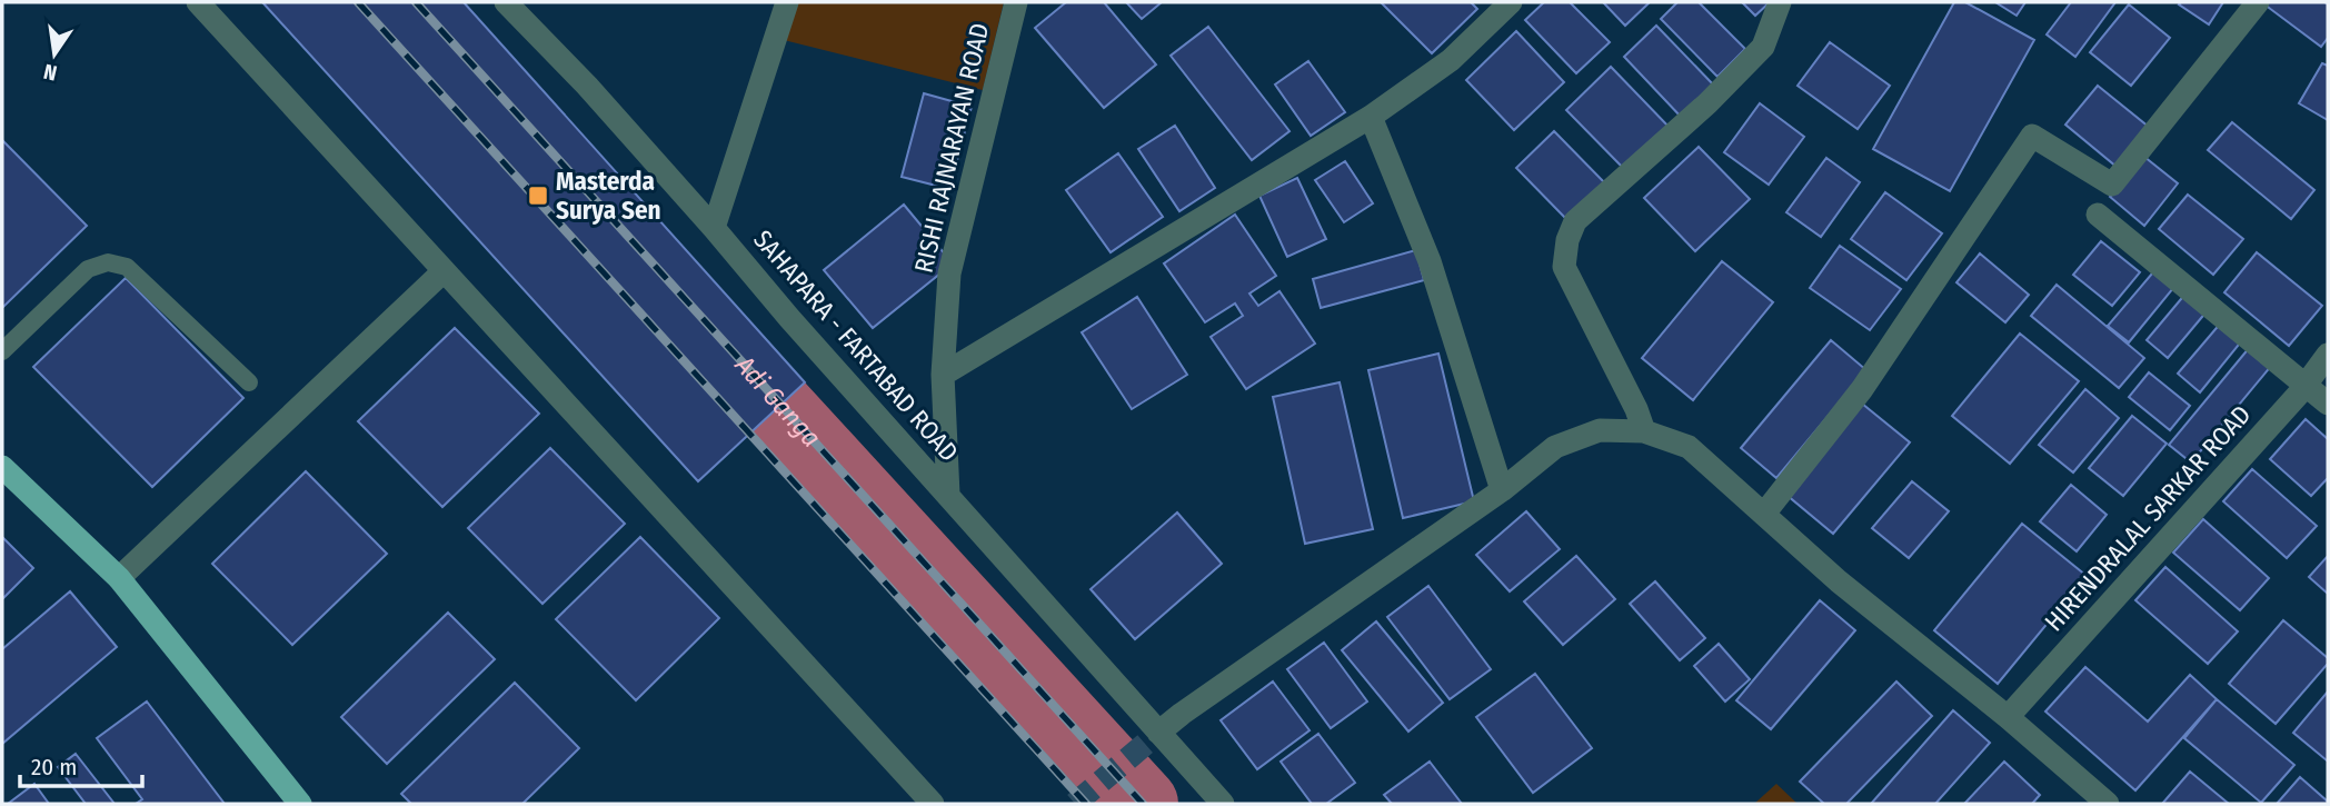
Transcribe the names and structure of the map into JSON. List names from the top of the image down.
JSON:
{
  "streets": {
    "street": ["RISHI RAJNARAYAN ROAD", "SAHAPARA - FARTABAD ROAD", "HIRENDRALAL SARKAR ROAD"]
  },
  "crossings": [
    ["RISHI RAJNARAYAN ROAD", "SAHAPARA - FARTABAD ROAD"]
  ],
  "water": ["Adi Ganga"],
  "places": {
    "transit": ["Masterda Surya Sen"]
  },
  "scale_bar": "20 m",
  "north": "bottom"
}
